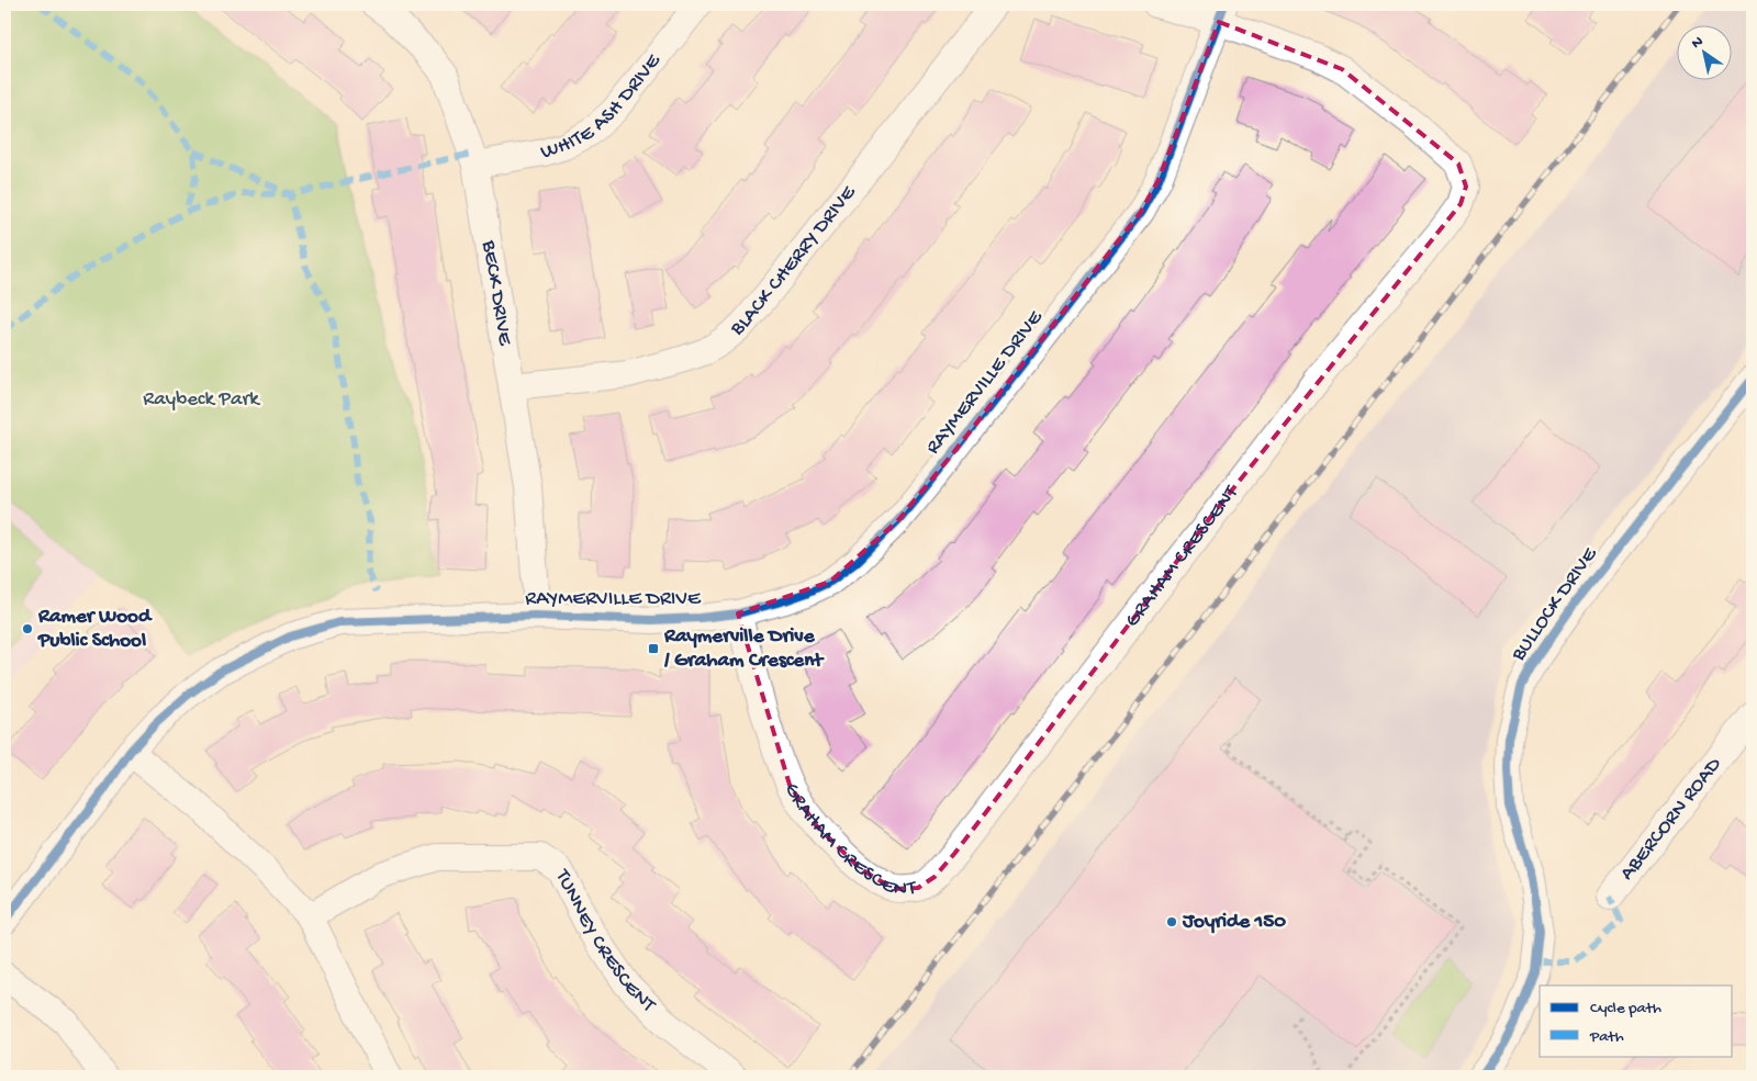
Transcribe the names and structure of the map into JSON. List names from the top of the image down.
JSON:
{
  "streets": {
    "street": [
      "WHITE ASH DRIVE",
      "BLACK CHERRY DRIVE",
      "BECK DRIVE",
      "RAYMERVILLE DRIVE",
      "GRAHAM CRESCENT",
      "BULLOCK DRIVE",
      "ABERCORN ROAD",
      "TUNNEY CRESCENT"
    ]
  },
  "crossings": [
    ["WHITE ASH DRIVE", "BECK DRIVE"],
    ["BLACK CHERRY DRIVE", "BECK DRIVE"],
    ["BECK DRIVE", "RAYMERVILLE DRIVE"],
    ["RAYMERVILLE DRIVE", "GRAHAM CRESCENT"]
  ],
  "parks": ["Raybeck Park"],
  "places": {
    "other": ["Ramer Wood Public School", "Joyride 150"],
    "transit": ["Raymerville Drive / Graham Crescent"]
  },
  "legend": ["Cycle path", "Path"],
  "north": "top left"
}
